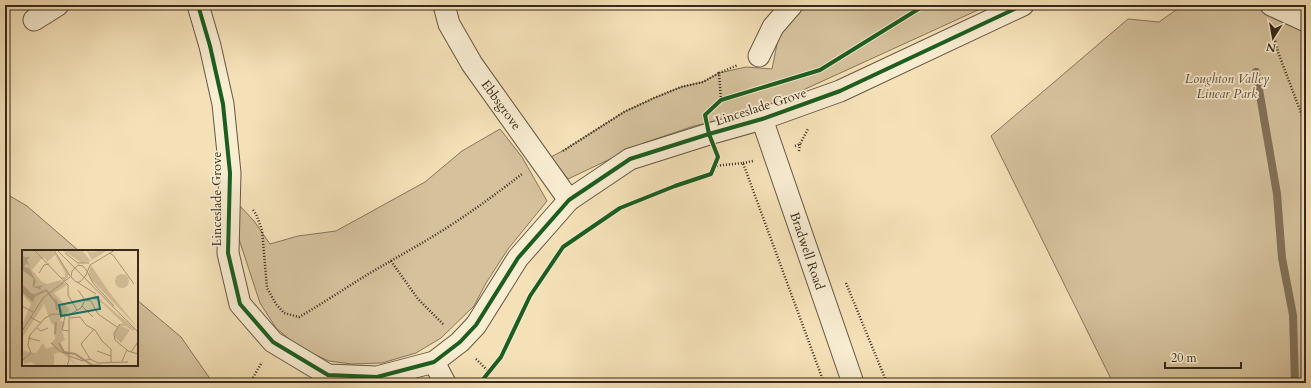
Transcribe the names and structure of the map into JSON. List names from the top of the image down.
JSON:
{
  "streets": {
    "street": ["Ebbsgrove", "Linceslade Grove", "Bradwell Road"]
  },
  "crossings": [
    ["Ebbsgrove", "Linceslade Grove"],
    ["Linceslade Grove", "Bradwell Road"]
  ],
  "parks": ["Loughton Valley Linear Park"],
  "scale_bar": "20 m",
  "north": "bottom"
}
